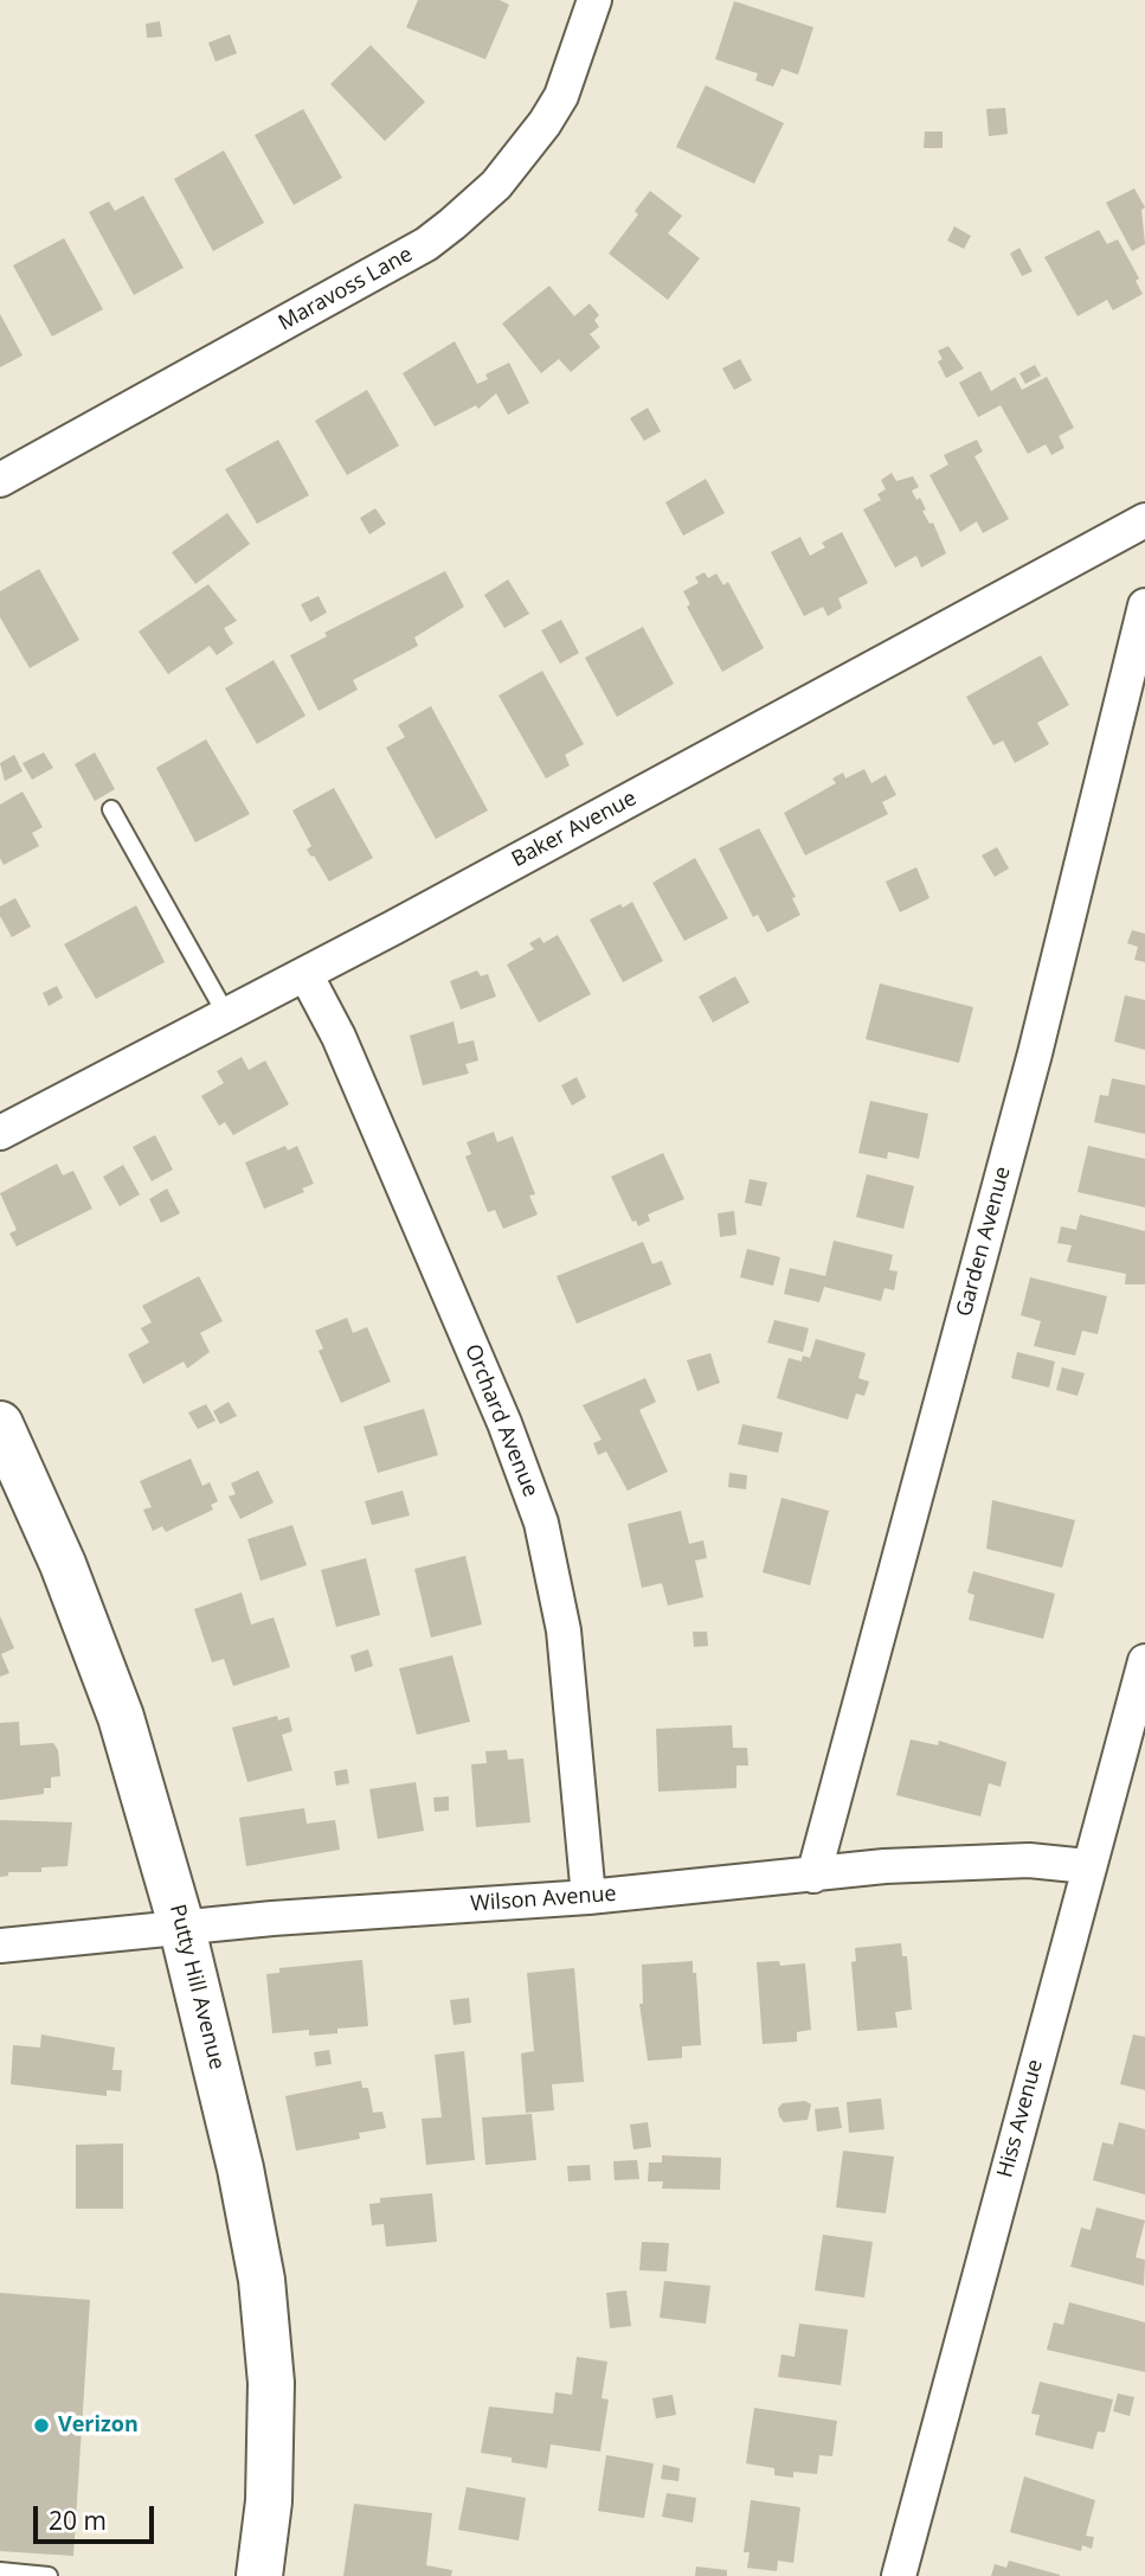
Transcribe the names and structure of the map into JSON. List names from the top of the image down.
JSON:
{
  "streets": {
    "main road": ["Putty Hill Avenue"],
    "street": [
      "Maravoss Lane",
      "Baker Avenue",
      "Garden Avenue",
      "Orchard Avenue",
      "Wilson Avenue",
      "Hiss Avenue"
    ]
  },
  "crossings": [
    ["Baker Avenue", "Orchard Avenue"],
    ["Garden Avenue", "Wilson Avenue"],
    ["Orchard Avenue", "Wilson Avenue"],
    ["Wilson Avenue", "Putty Hill Avenue"],
    ["Wilson Avenue", "Hiss Avenue"]
  ],
  "places": ["Verizon"],
  "scale_bar": "20 m"
}
